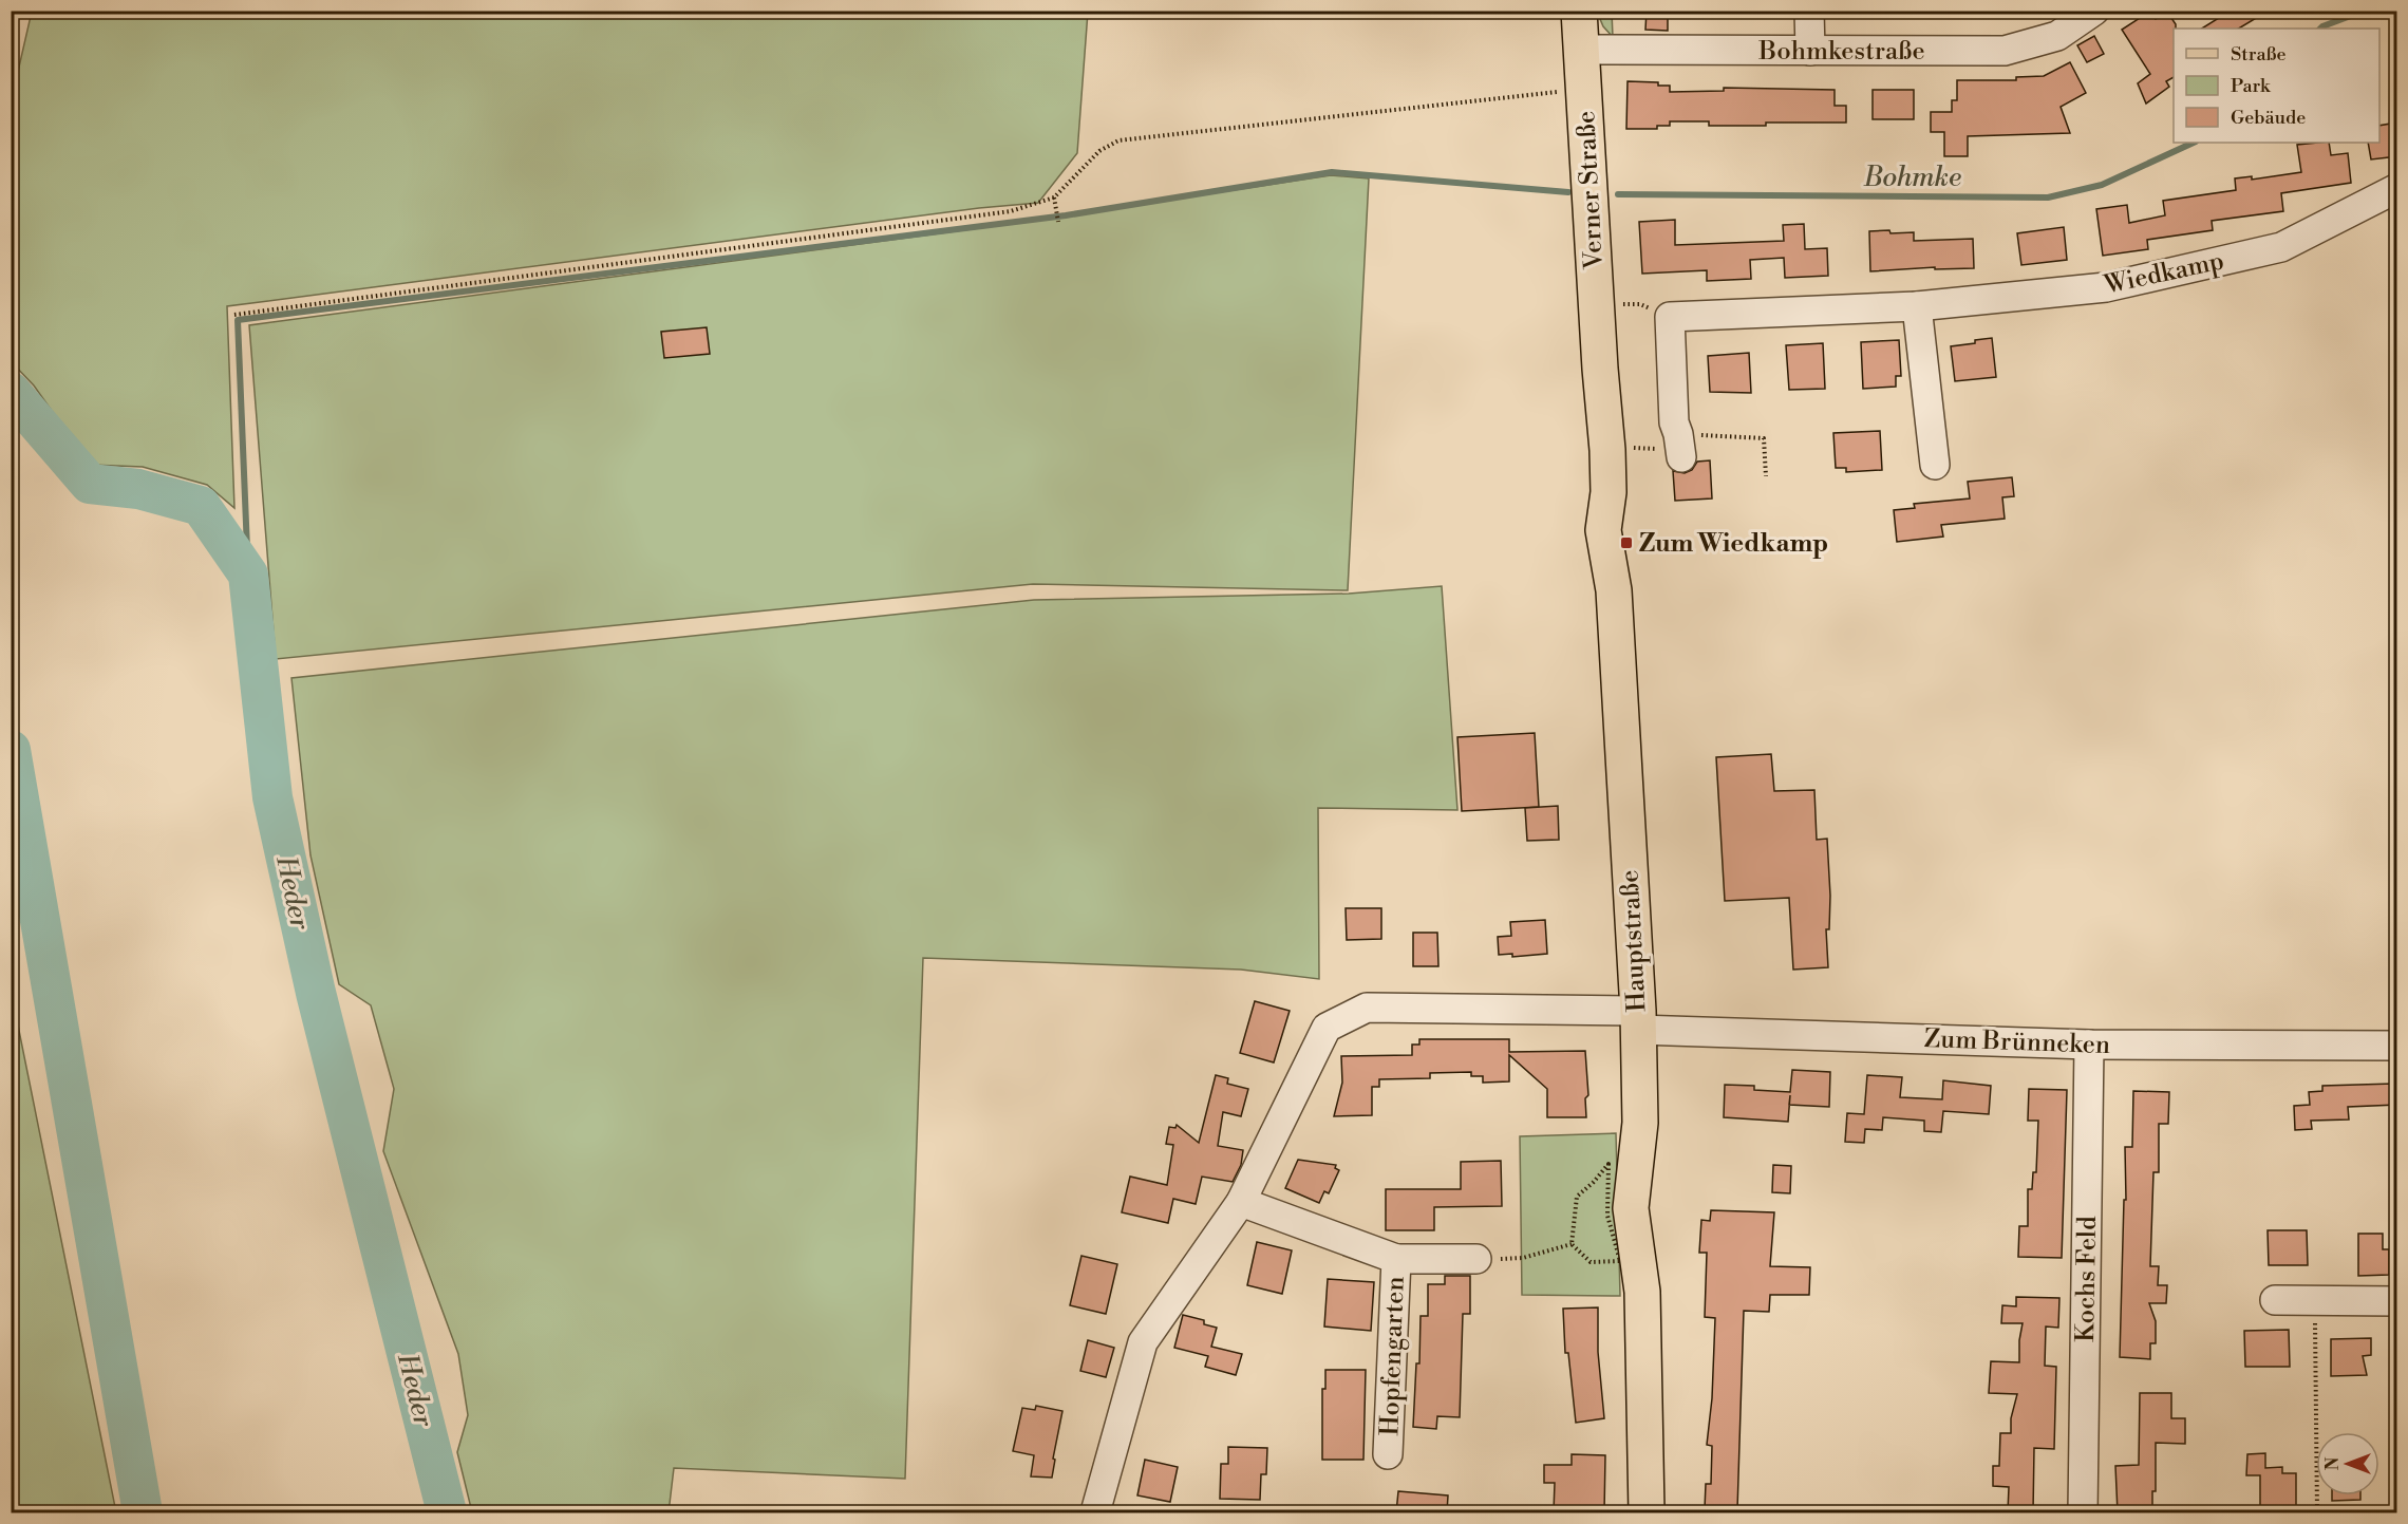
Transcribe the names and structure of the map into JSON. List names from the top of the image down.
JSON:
{
  "streets": {
    "main road": ["Verner Straße", "Hauptstraße"],
    "street": [
      "Bohmkestraße",
      "Wiedkamp",
      "Zum Brünneken",
      "Kochs Feld",
      "Hopfengarten"
    ]
  },
  "crossings": [
    ["Bohmkestraße", "Verner Straße"],
    ["Verner Straße", "Hauptstraße"],
    ["Hauptstraße", "Zum Brünneken"],
    ["Zum Brünneken", "Kochs Feld"],
    ["Zum Brünneken", "Hopfengarten"]
  ],
  "water": ["Bohmke", "Heder"],
  "places": {
    "transit": ["Zum Wiedkamp"]
  },
  "legend": ["Straße", "Park", "Gebäude"],
  "north": "left"
}
